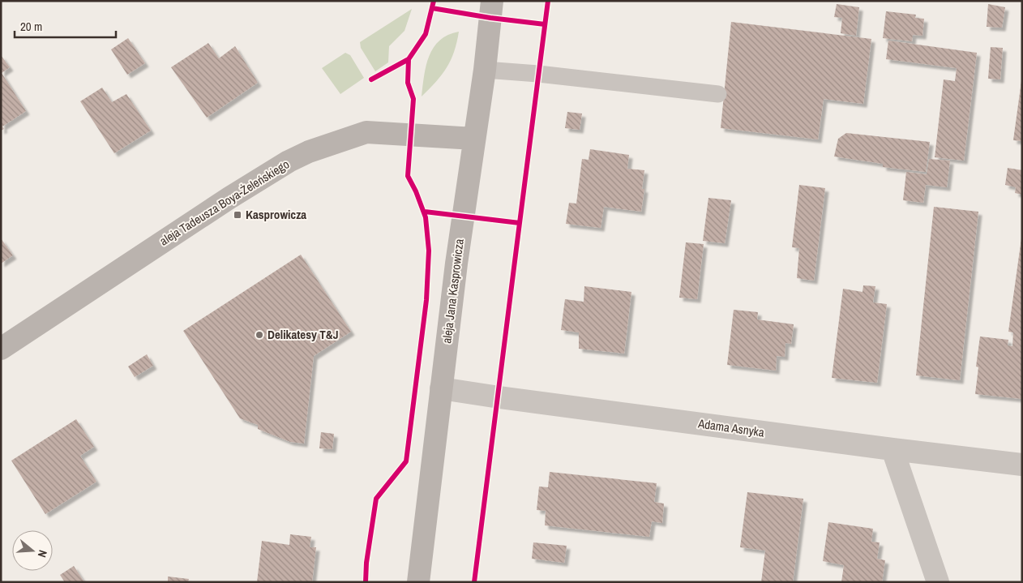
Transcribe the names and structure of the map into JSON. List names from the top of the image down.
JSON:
{
  "streets": {
    "street": ["aleja Tadeusza Boya-Żeleńskiego", "aleja Jana Kasprowicza", "Adama Asnyka"]
  },
  "crossings": [
    ["aleja Tadeusza Boya-Żeleńskiego", "aleja Jana Kasprowicza"],
    ["aleja Jana Kasprowicza", "Adama Asnyka"]
  ],
  "places": {
    "transit": ["Kasprowicza"],
    "other": ["Delikatesy T&J"]
  },
  "scale_bar": "20 m",
  "north": "right"
}
